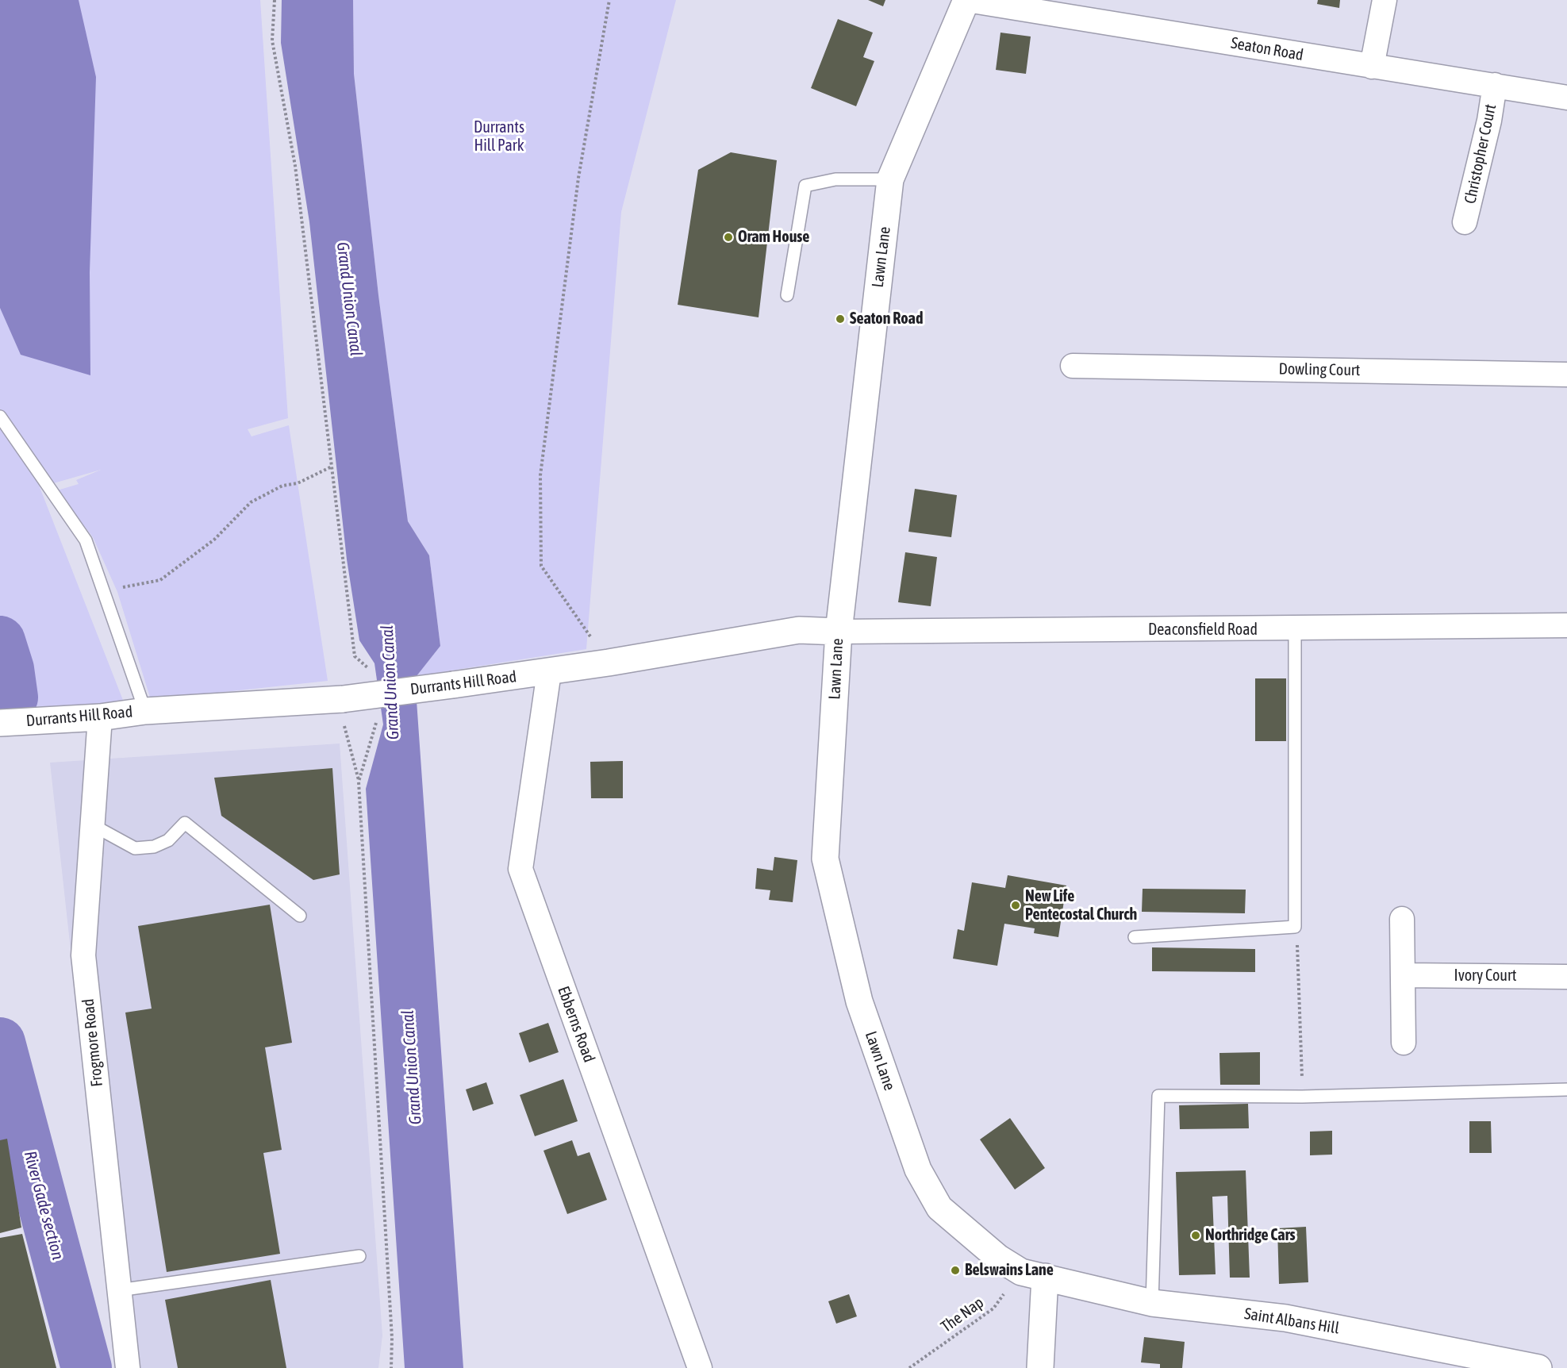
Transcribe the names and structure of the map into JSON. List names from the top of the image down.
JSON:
{
  "streets": {
    "street": [
      "Seaton Road",
      "Christopher Court",
      "Lawn Lane",
      "Dowling Court",
      "Deaconsfield Road",
      "Durrants Hill Road",
      "Ivory Court",
      "Ebberns Road",
      "Frogmore Road",
      "Saint Albans Hill"
    ],
    "path": ["The Nap"]
  },
  "crossings": [
    ["Seaton Road", "Christopher Court"],
    ["Seaton Road", "Lawn Lane"],
    ["Lawn Lane", "Deaconsfield Road"],
    ["Lawn Lane", "Durrants Hill Road"],
    ["Lawn Lane", "The Nap"],
    ["Lawn Lane", "Saint Albans Hill"],
    ["Deaconsfield Road", "Durrants Hill Road"],
    ["Durrants Hill Road", "Ebberns Road"],
    ["Durrants Hill Road", "Frogmore Road"],
    ["The Nap", "Saint Albans Hill"]
  ],
  "water": ["Grand Union Canal", "River Gade section"],
  "parks": ["Durrants Hill Park"],
  "places": [
    "Oram House",
    "Seaton Road",
    "New Life Pentecostal Church",
    "Northridge Cars",
    "Belswains Lane"
  ]
}
